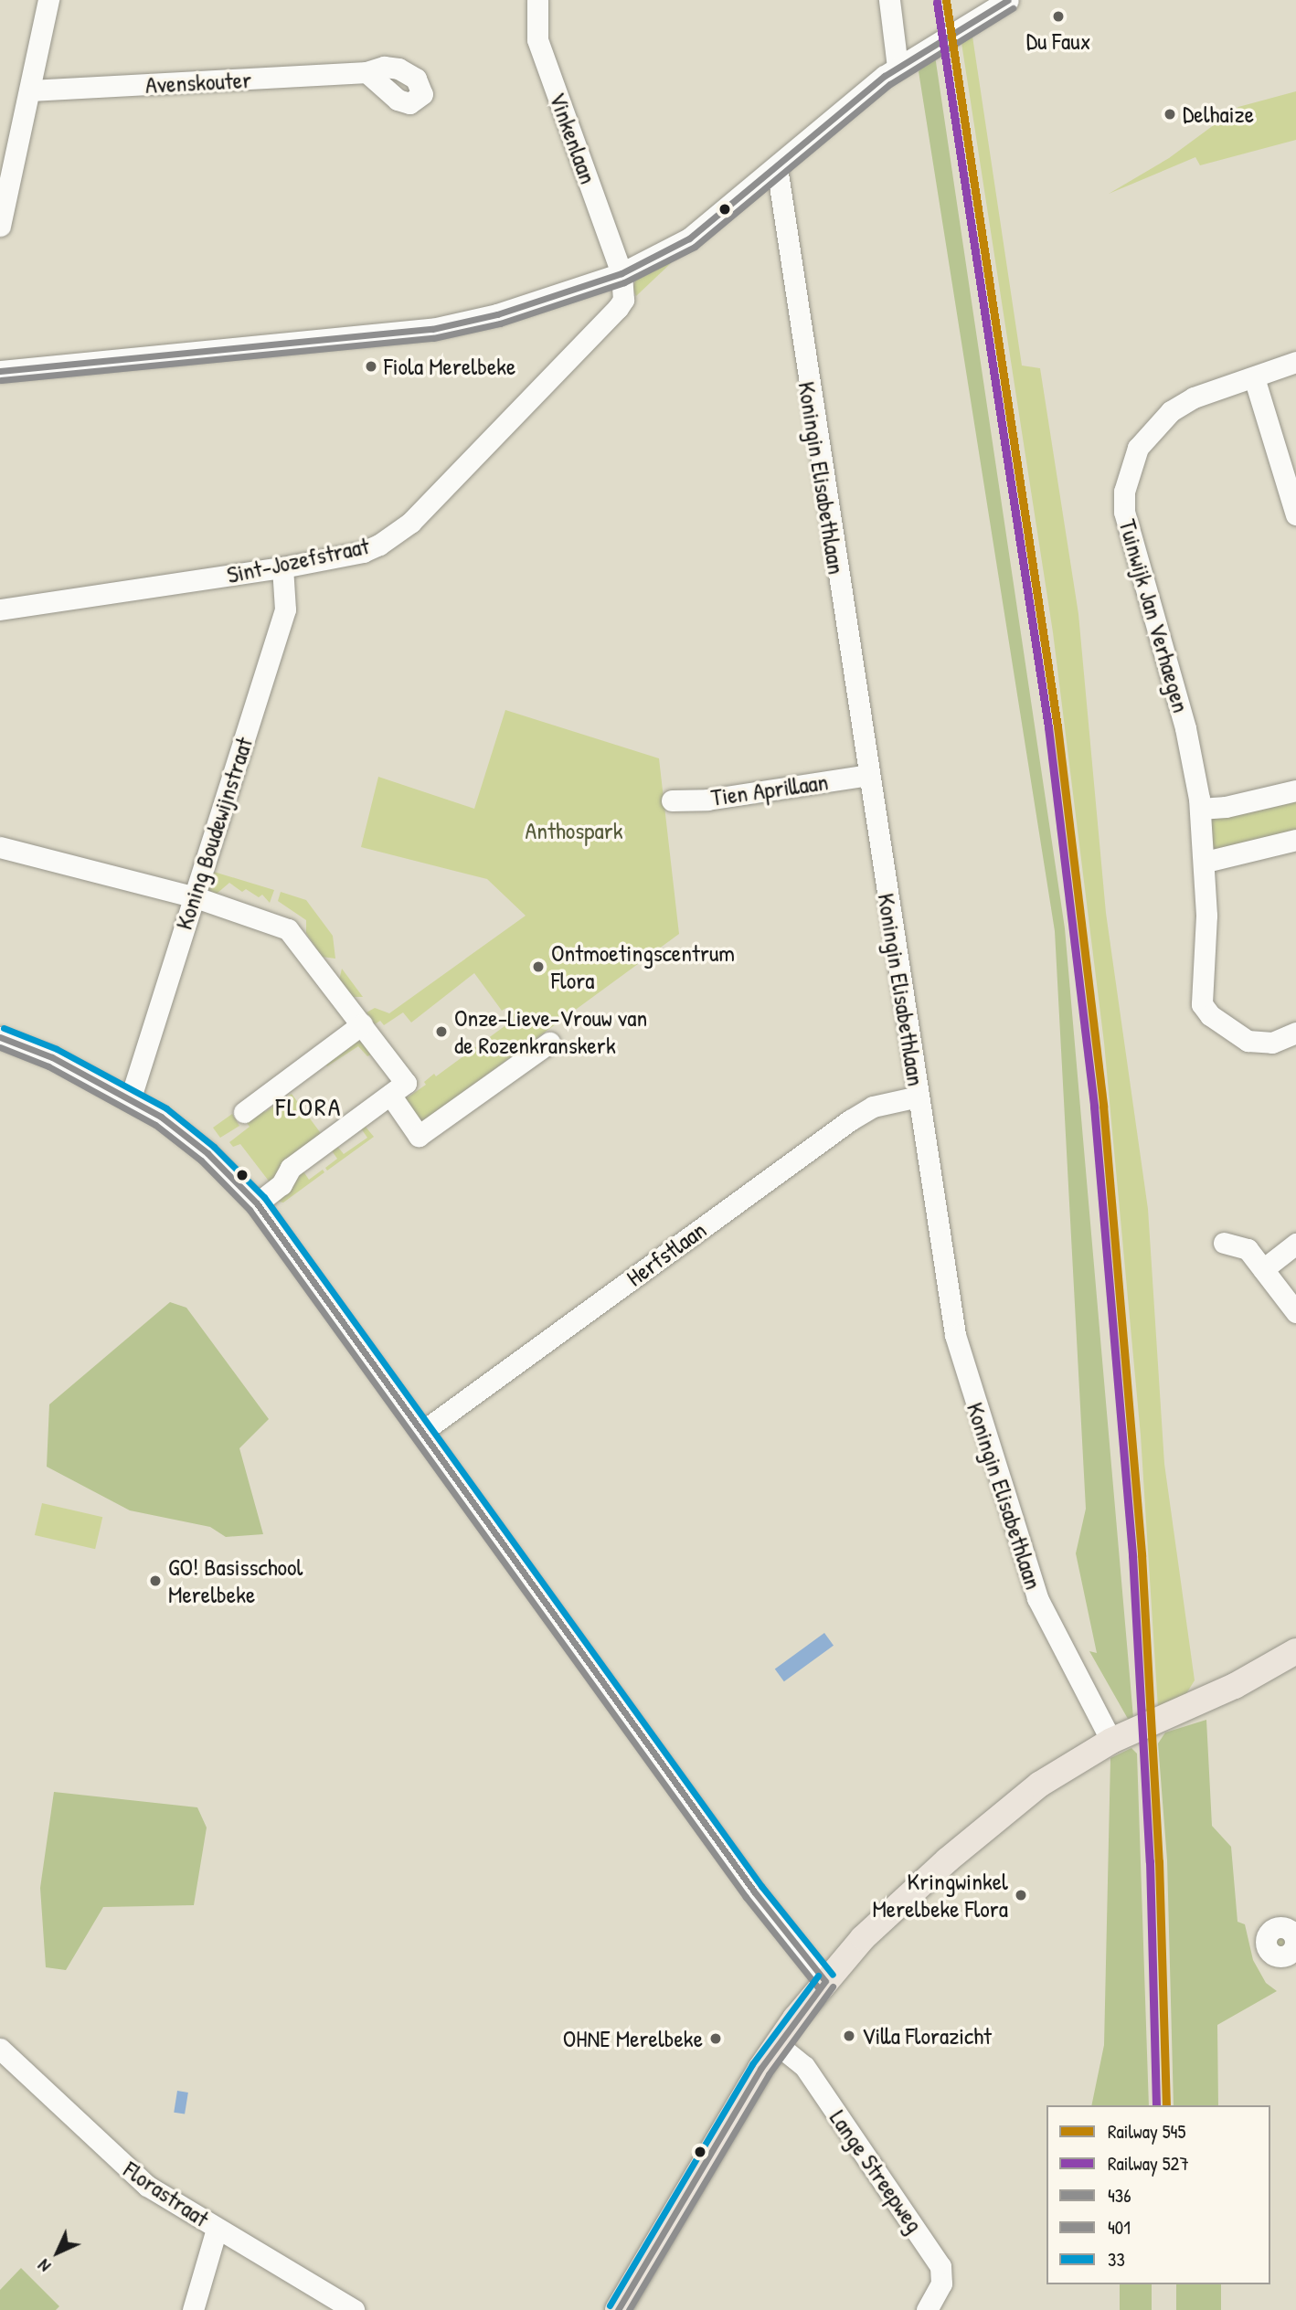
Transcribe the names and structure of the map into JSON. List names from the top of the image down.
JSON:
{
  "streets": {
    "street": [
      "Avenskouter",
      "Vinkenlaan",
      "Koningin Elisabethlaan",
      "Sint-Jozefstraat",
      "Tuinwijk Jan Verhaegen",
      "Tien Aprillaan",
      "Koning Boudewijnstraat",
      "Herfstlaan",
      "Lange Streepweg",
      "Florastraat"
    ]
  },
  "crossings": [
    ["Vinkenlaan", "Sint-Jozefstraat"],
    ["Koningin Elisabethlaan", "Tien Aprillaan"],
    ["Koningin Elisabethlaan", "Herfstlaan"],
    ["Sint-Jozefstraat", "Koning Boudewijnstraat"]
  ],
  "districts": ["FLORA"],
  "parks": ["Anthospark"],
  "places": [
    "Du Faux",
    "Delhaize",
    "Fiola Merelbeke",
    "Ontmoetingscentrum Flora",
    "Onze-Lieve-Vrouw van de Rozenkranskerk",
    "GO! Basisschool Merelbeke",
    "Kringwinkel Merelbeke Flora",
    "Villa Florazicht",
    "OHNE Merelbeke"
  ],
  "lines": [
    "rail line 545",
    "transit line 436",
    "rail line 527",
    "transit line 401",
    "transit line 33"
  ],
  "legend": [
    "Railway 545",
    "Railway 527",
    "436",
    "401",
    "33"
  ],
  "north": "bottom left"
}
